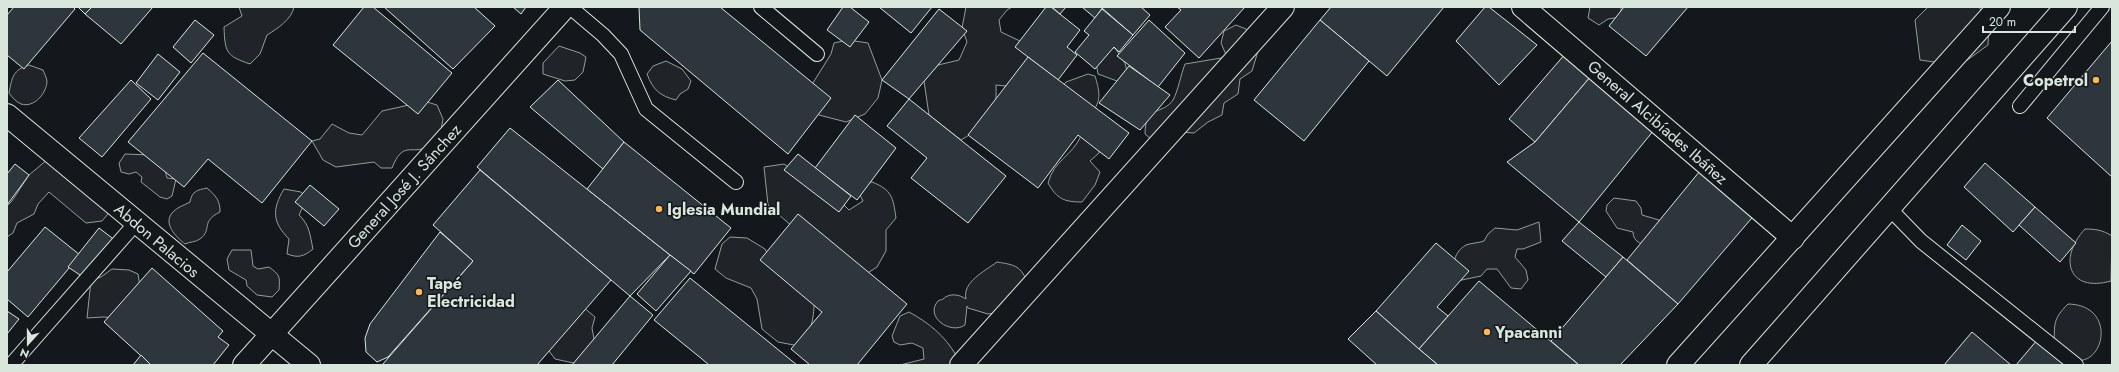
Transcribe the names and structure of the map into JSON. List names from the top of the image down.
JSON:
{
  "streets": {
    "main road": ["General Alcibíades Ibáñez", "General José J. Sánchez", "Abdon Palacios"]
  },
  "crossings": [
    ["General José J. Sánchez", "Abdon Palacios"]
  ],
  "places": [
    "Copetrol",
    "Iglesia Mundial",
    "Tapé Electricidad",
    "Ypacanni"
  ],
  "scale_bar": "20 m",
  "north": "bottom"
}
